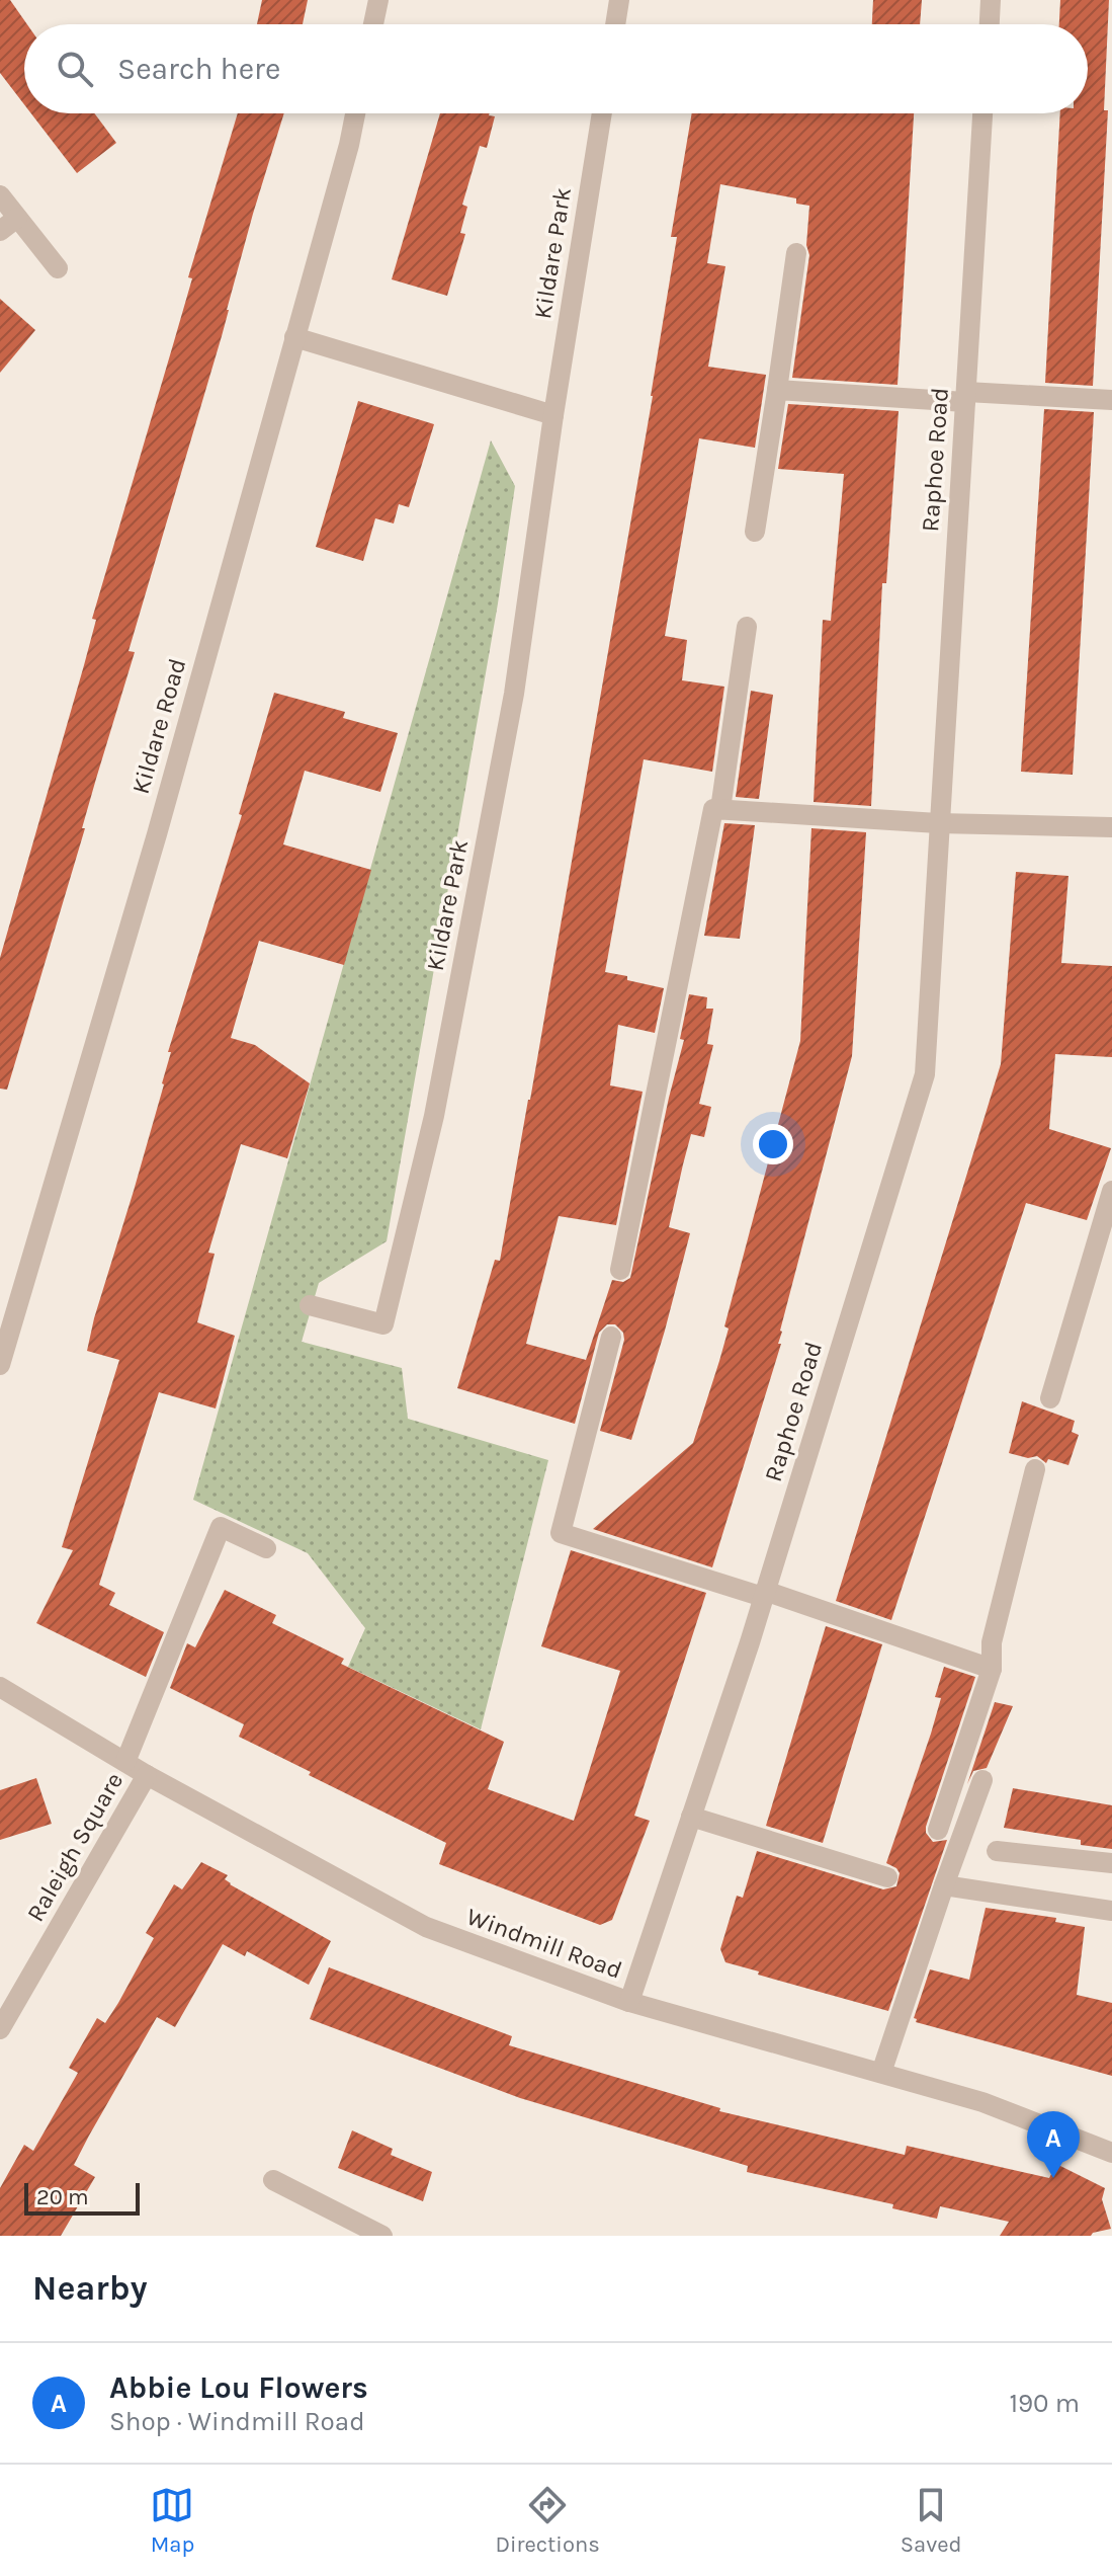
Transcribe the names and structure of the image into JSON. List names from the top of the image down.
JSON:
{
  "streets": {
    "street": [
      "Kildare Park",
      "Raphoe Road",
      "Kildare Road",
      "Raleigh Square",
      "Windmill Road"
    ]
  },
  "crossings": [
    ["Raphoe Road", "Windmill Road"],
    ["Raleigh Square", "Windmill Road"]
  ],
  "scale_bar": "20 m",
  "page": {
    "search": "Search here",
    "pins": "A",
    "scale": "20 m",
    "heading": "Nearby",
    "list": [
      {
        "mark": "A",
        "name": "Abbie Lou Flowers",
        "note": "Shop · Windmill Road",
        "value": "190 m"
      }
    ],
    "nav": ["Map", "Directions", "Saved"]
  }
}
